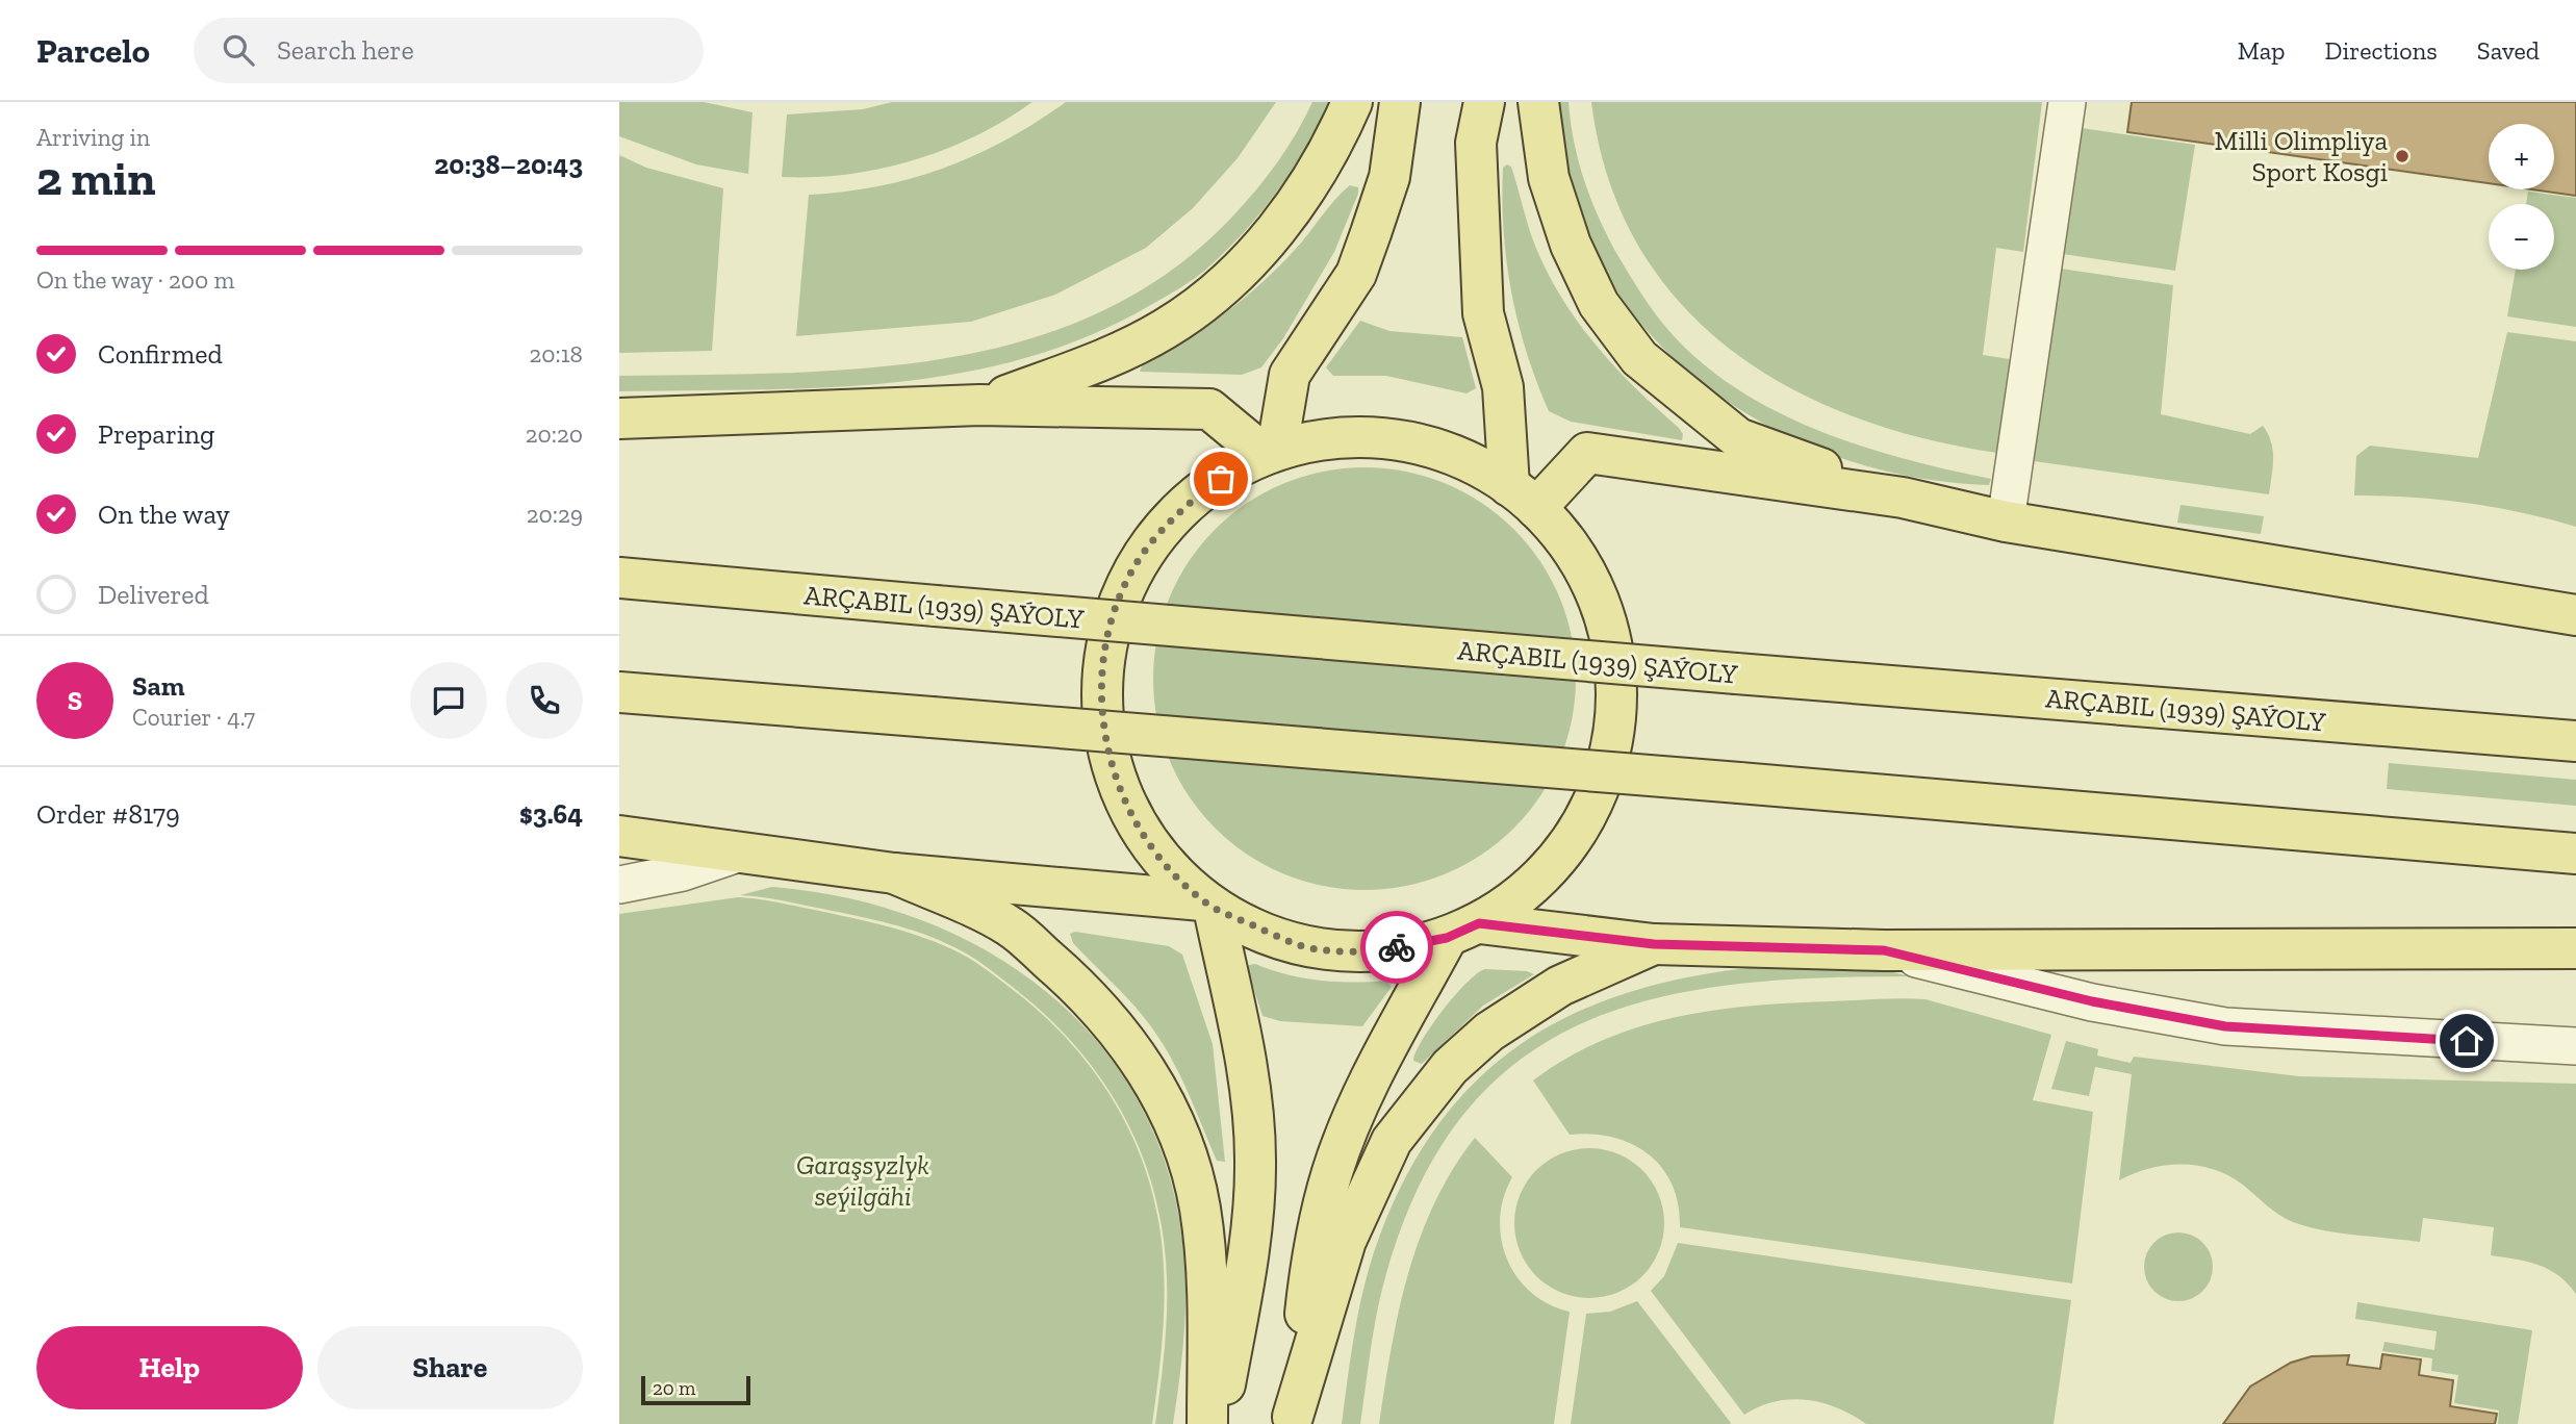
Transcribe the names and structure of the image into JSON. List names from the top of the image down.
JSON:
{
  "streets": {
    "main road": ["ARÇABIL (1939) ŞAÝOLY"]
  },
  "parks": ["Garaşsyzlyk seýilgähi"],
  "places": ["Milli Olimpliya Sport Kosgi"],
  "scale_bar": "20 m",
  "page": {
    "header": "Parcelo",
    "search": "Search here",
    "nav": ["Map", "Directions", "Saved"],
    "heading": ["2 min", "Arriving in", "20:38–20:43"],
    "panel": [
      "Sam",
      "Courier · 4.7",
      "Order #8179",
      "$3.64"
    ],
    "map_buttons": ["+", "−"],
    "bar": "On the way · 200 m",
    "list": [
      ["Confirmed", "20:18"],
      ["Preparing", "20:20"],
      ["On the way", "20:29"],
      "Delivered"
    ],
    "round": "S",
    "buttons": ["Help", "Share"],
    "scale": "20 m"
  }
}
